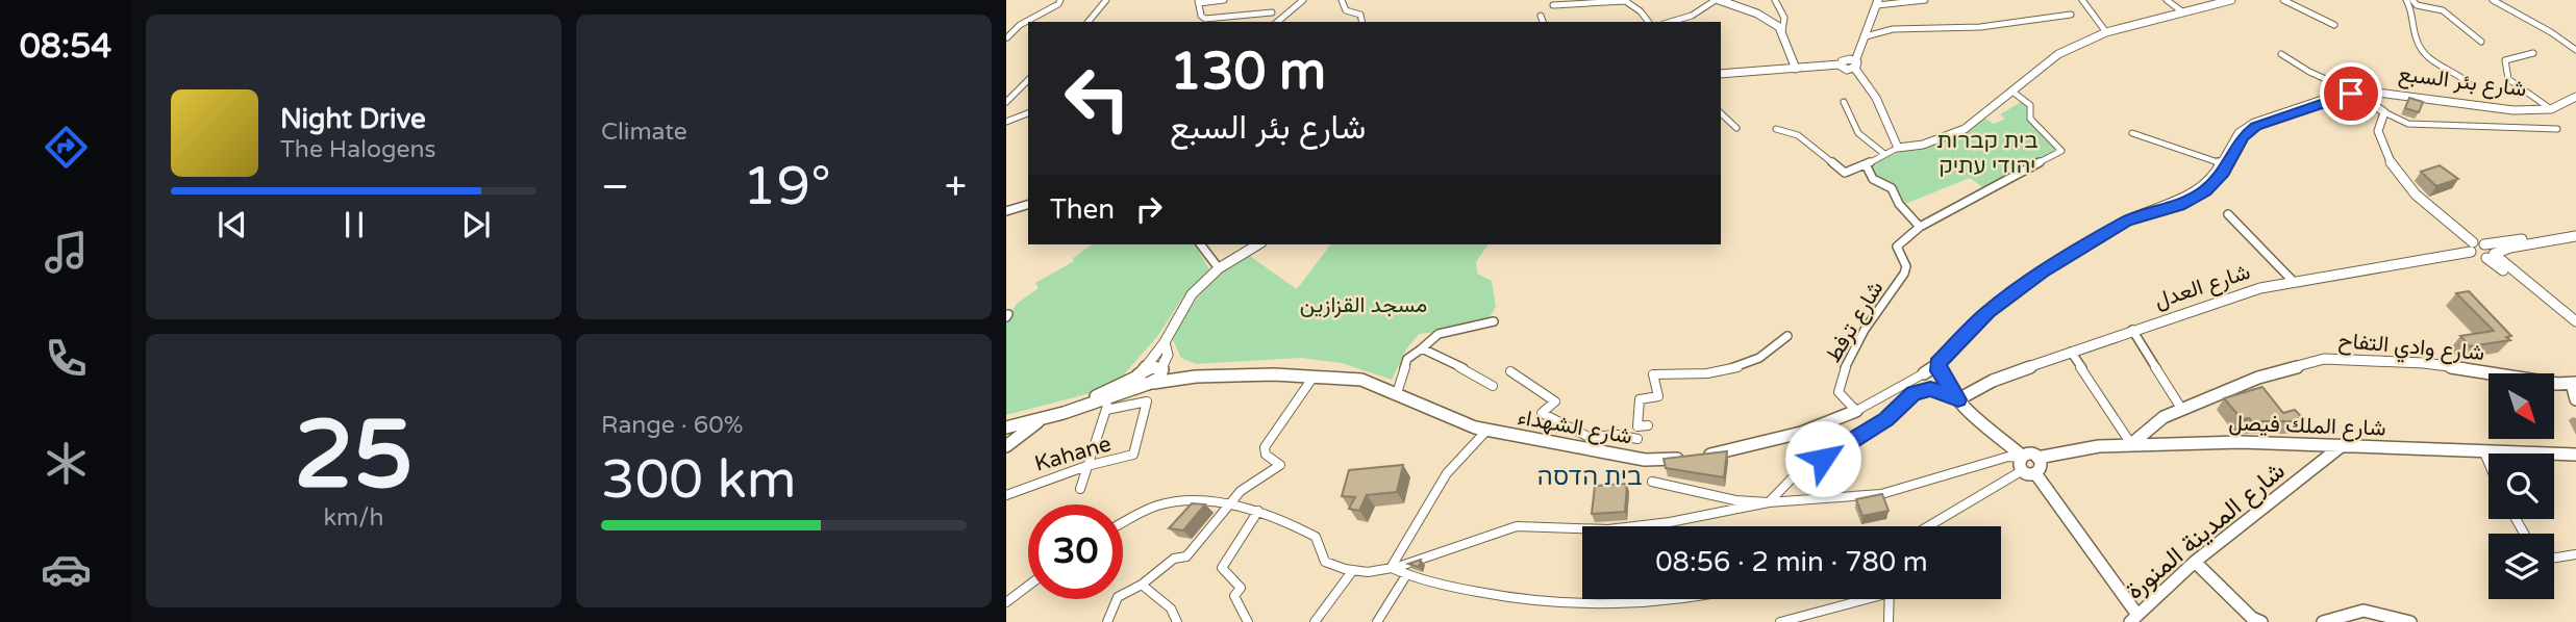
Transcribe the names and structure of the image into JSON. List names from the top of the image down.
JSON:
{
  "streets": {
    "street": [
      "شارع بئر السبع",
      "شارع العدل",
      "شارع ترفط",
      "شارع وادي التفاح",
      "شارع الملك فيصل",
      "شارع الشهداء",
      "Kahane",
      "شارع المدينة المنورة"
    ]
  },
  "crossings": [
    ["شارع بئر السبع", "شارع الشهداء"],
    ["شارع ترفط", "شارع الشهداء"],
    ["شارع وادي التفاح", "شارع الملك فيصل"],
    ["شارع الملك فيصل", "شارع المدينة المنورة"]
  ],
  "districts": ["בית הדסה"],
  "parks": ["בית קברות יהודי עתיק", "مسجد القزازين"],
  "north": "bottom right",
  "page": {
    "tabs": "08:54",
    "tile": [
      "Climate",
      ["25", "km/h"],
      ["Range · 60%", "300 km"]
    ],
    "turn": ["130 m", "شارع بئر السبع"],
    "song": ["Night Drive", "The Halogens"],
    "heat": ["−", "19°", "+"],
    "then": "Then",
    "limit": "30",
    "trip": "08:56 · 2 min · 780 m"
  }
}
